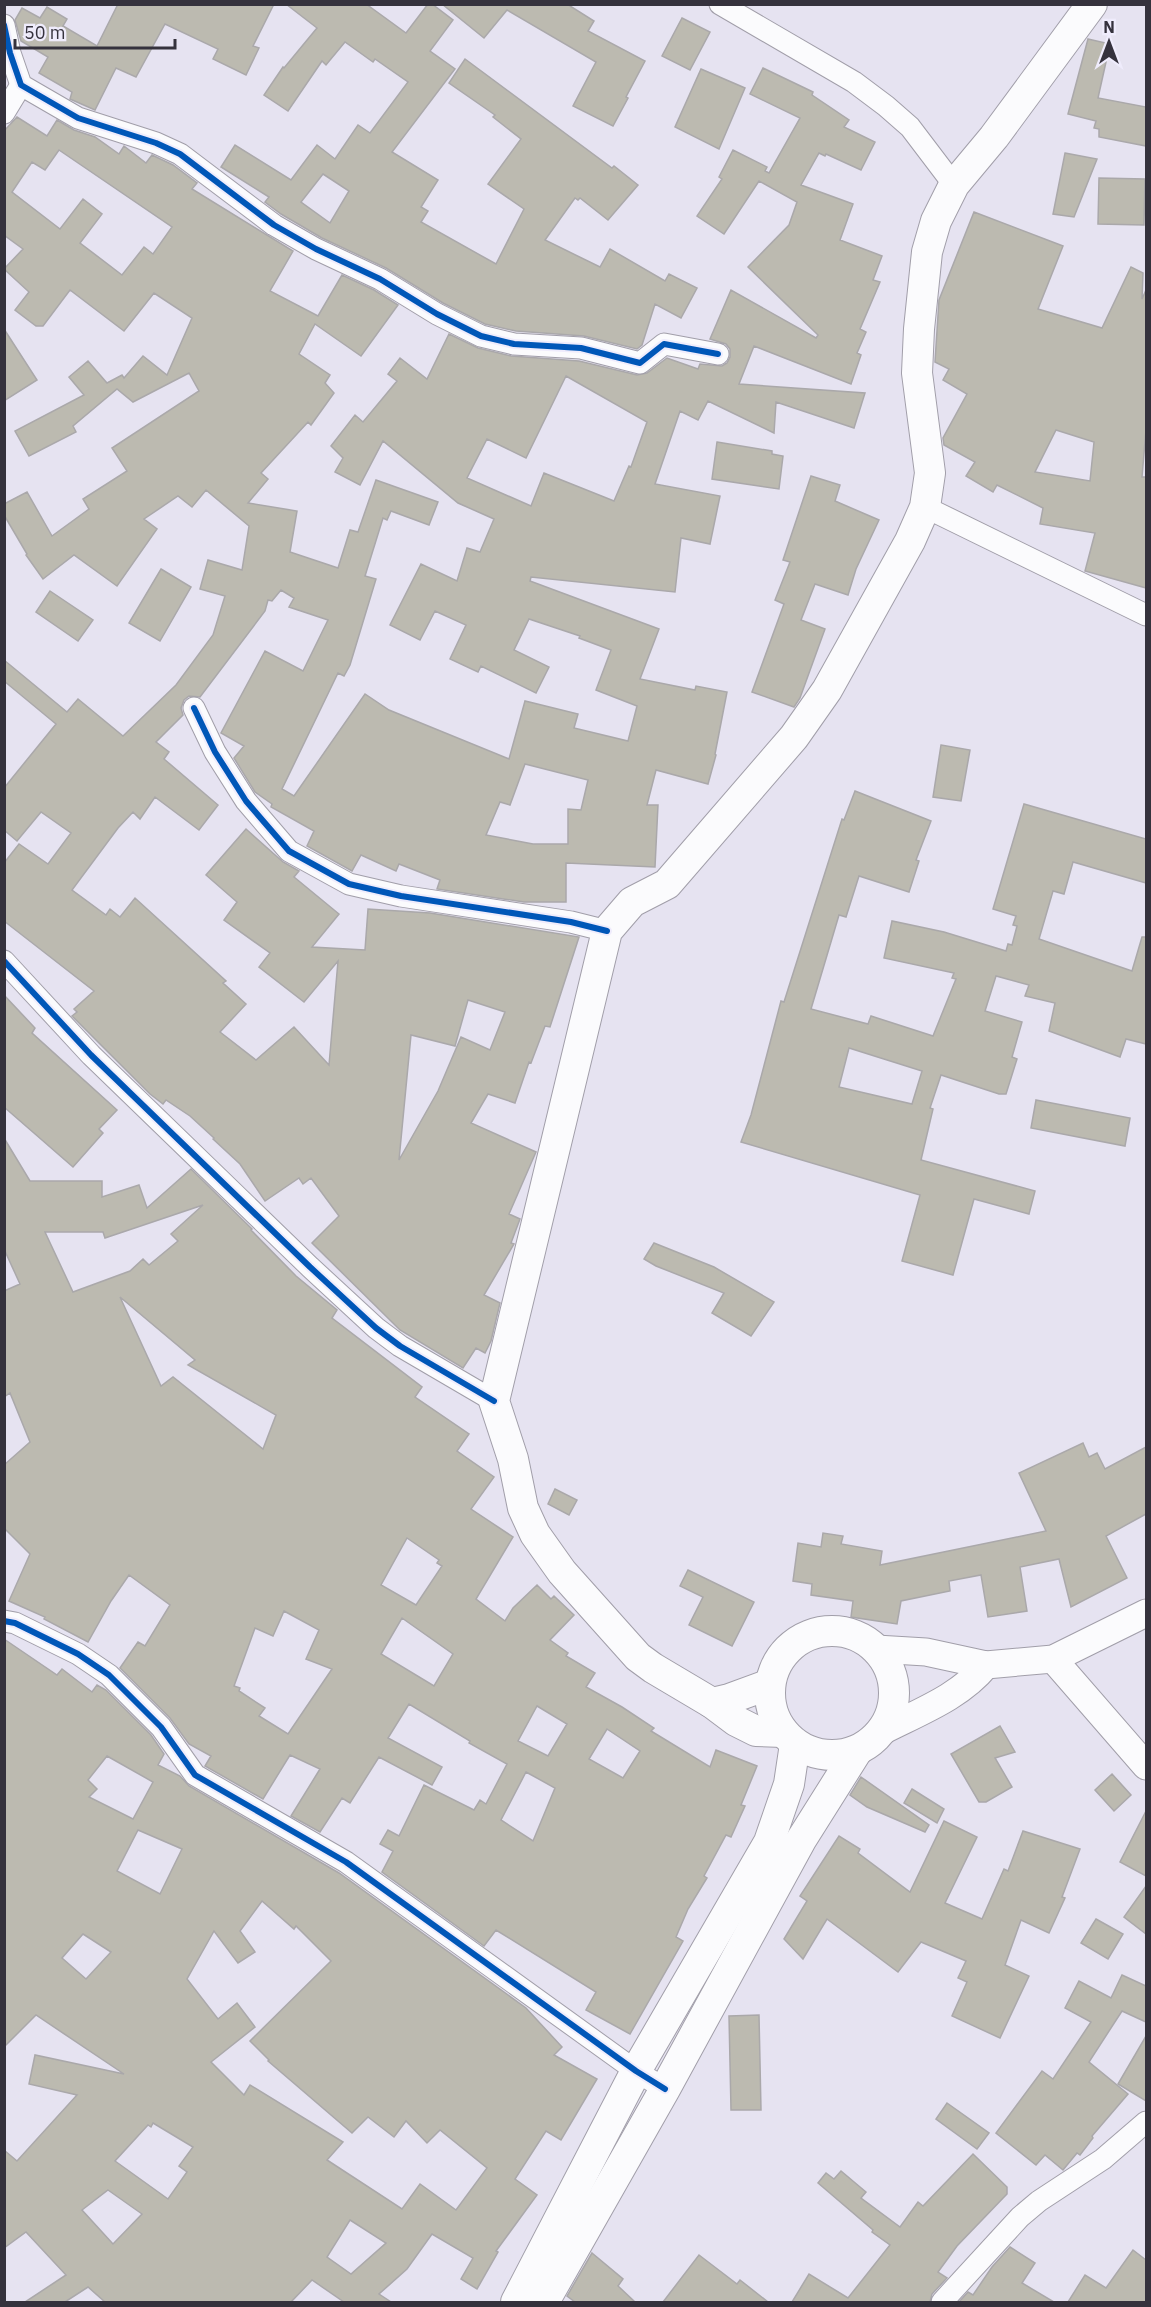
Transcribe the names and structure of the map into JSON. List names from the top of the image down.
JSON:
{
  "scale_bar": "50 m",
  "north": "top"
}
